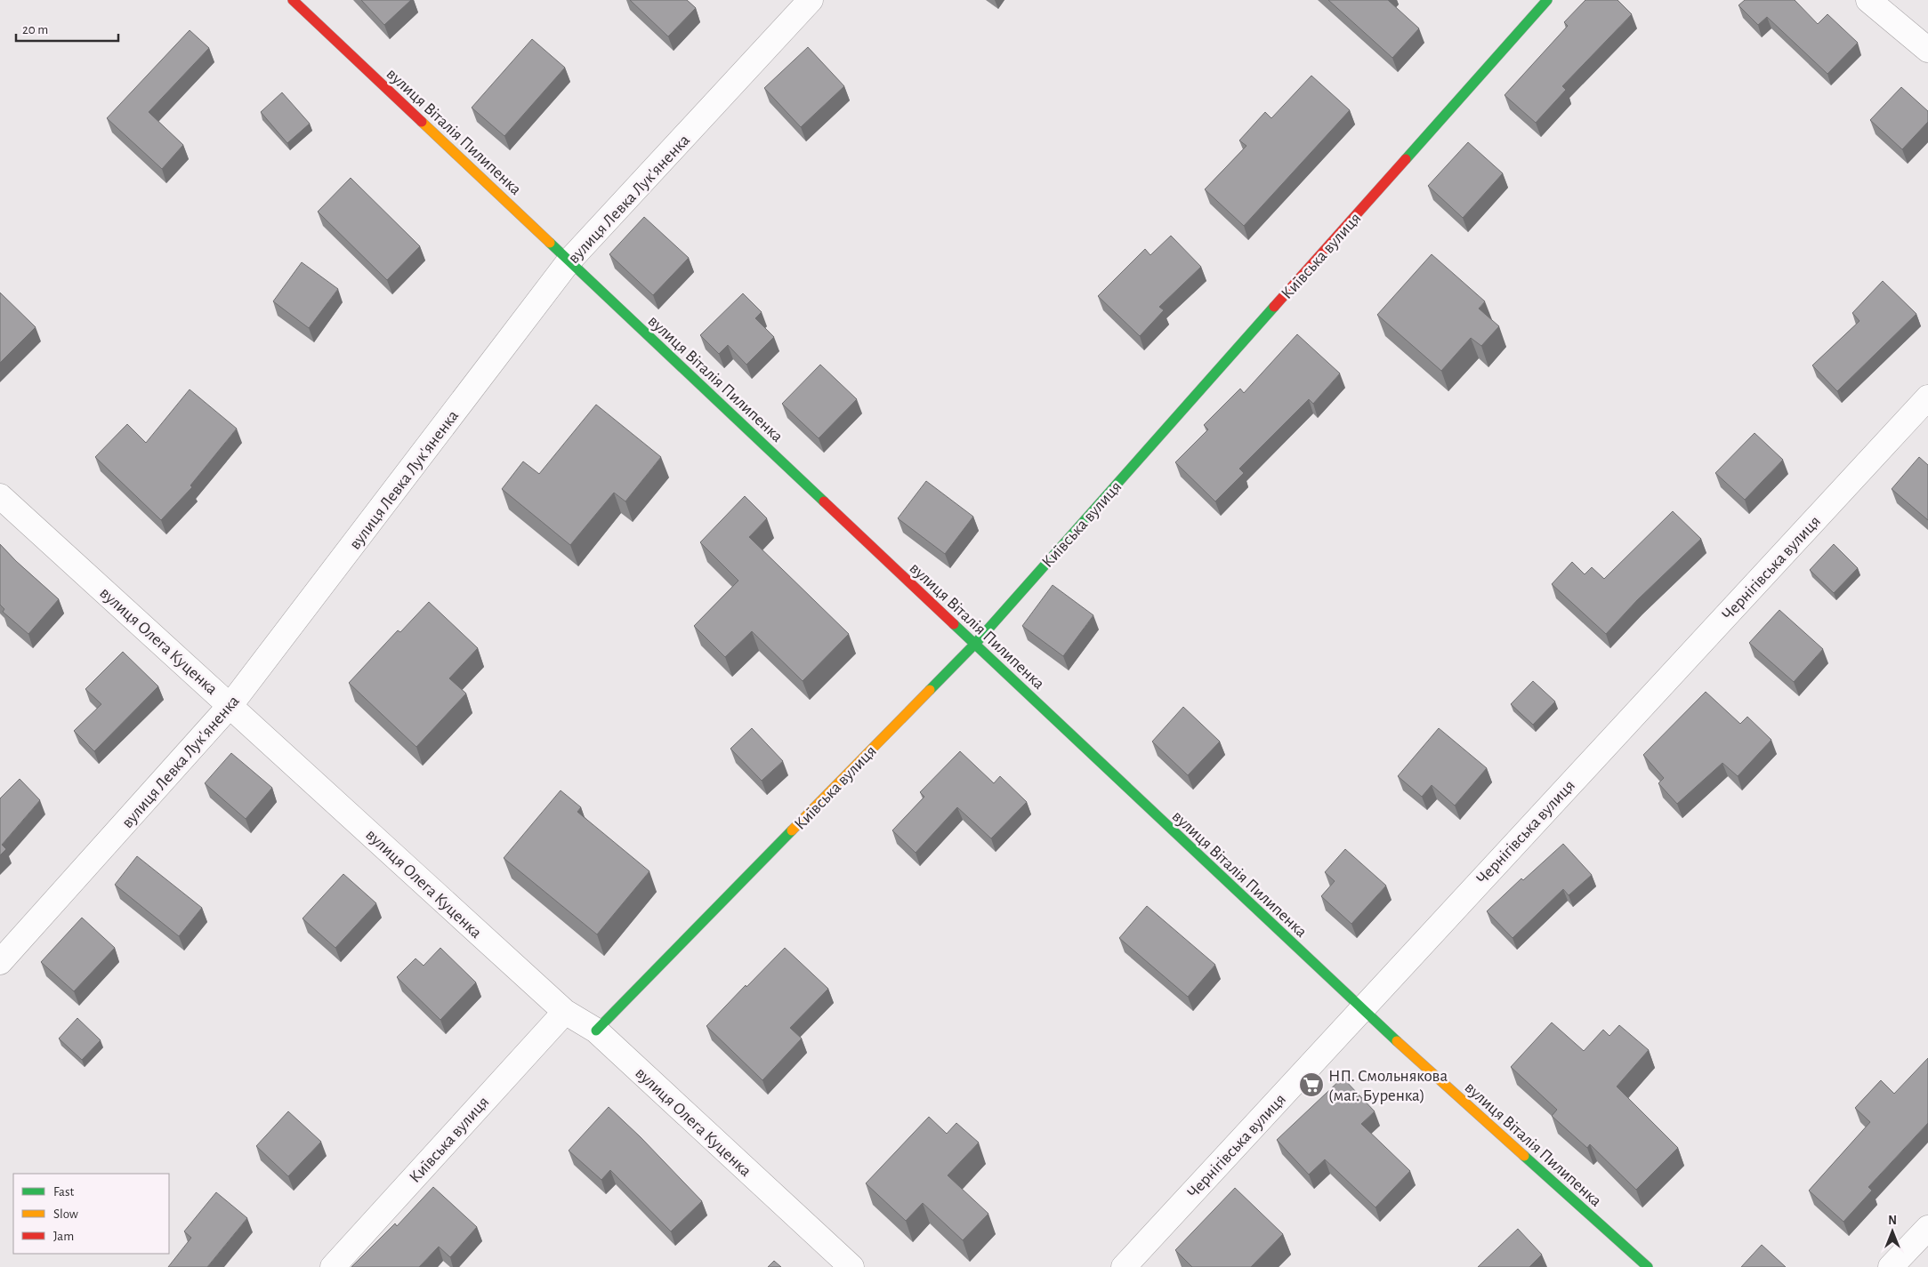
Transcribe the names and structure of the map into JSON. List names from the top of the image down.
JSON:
{
  "streets": {
    "street": [
      "вулиця Віталія Пилипенка",
      "вулиця Левка Лук'яненка",
      "Київська вулиця",
      "Чернігівська вулиця",
      "вулиця Олега Куценка"
    ]
  },
  "crossings": [
    ["вулиця Віталія Пилипенка", "вулиця Левка Лук'яненка"],
    ["вулиця Віталія Пилипенка", "Київська вулиця"],
    ["вулиця Віталія Пилипенка", "Чернігівська вулиця"],
    ["вулиця Левка Лук'яненка", "вулиця Олега Куценка"],
    ["Київська вулиця", "вулиця Олега Куценка"]
  ],
  "places": {
    "supermarket": ["НП. Смольнякова (маг. Буренка)"]
  },
  "legend": ["Fast", "Slow", "Jam"],
  "scale_bar": "20 m",
  "north": "top"
}
